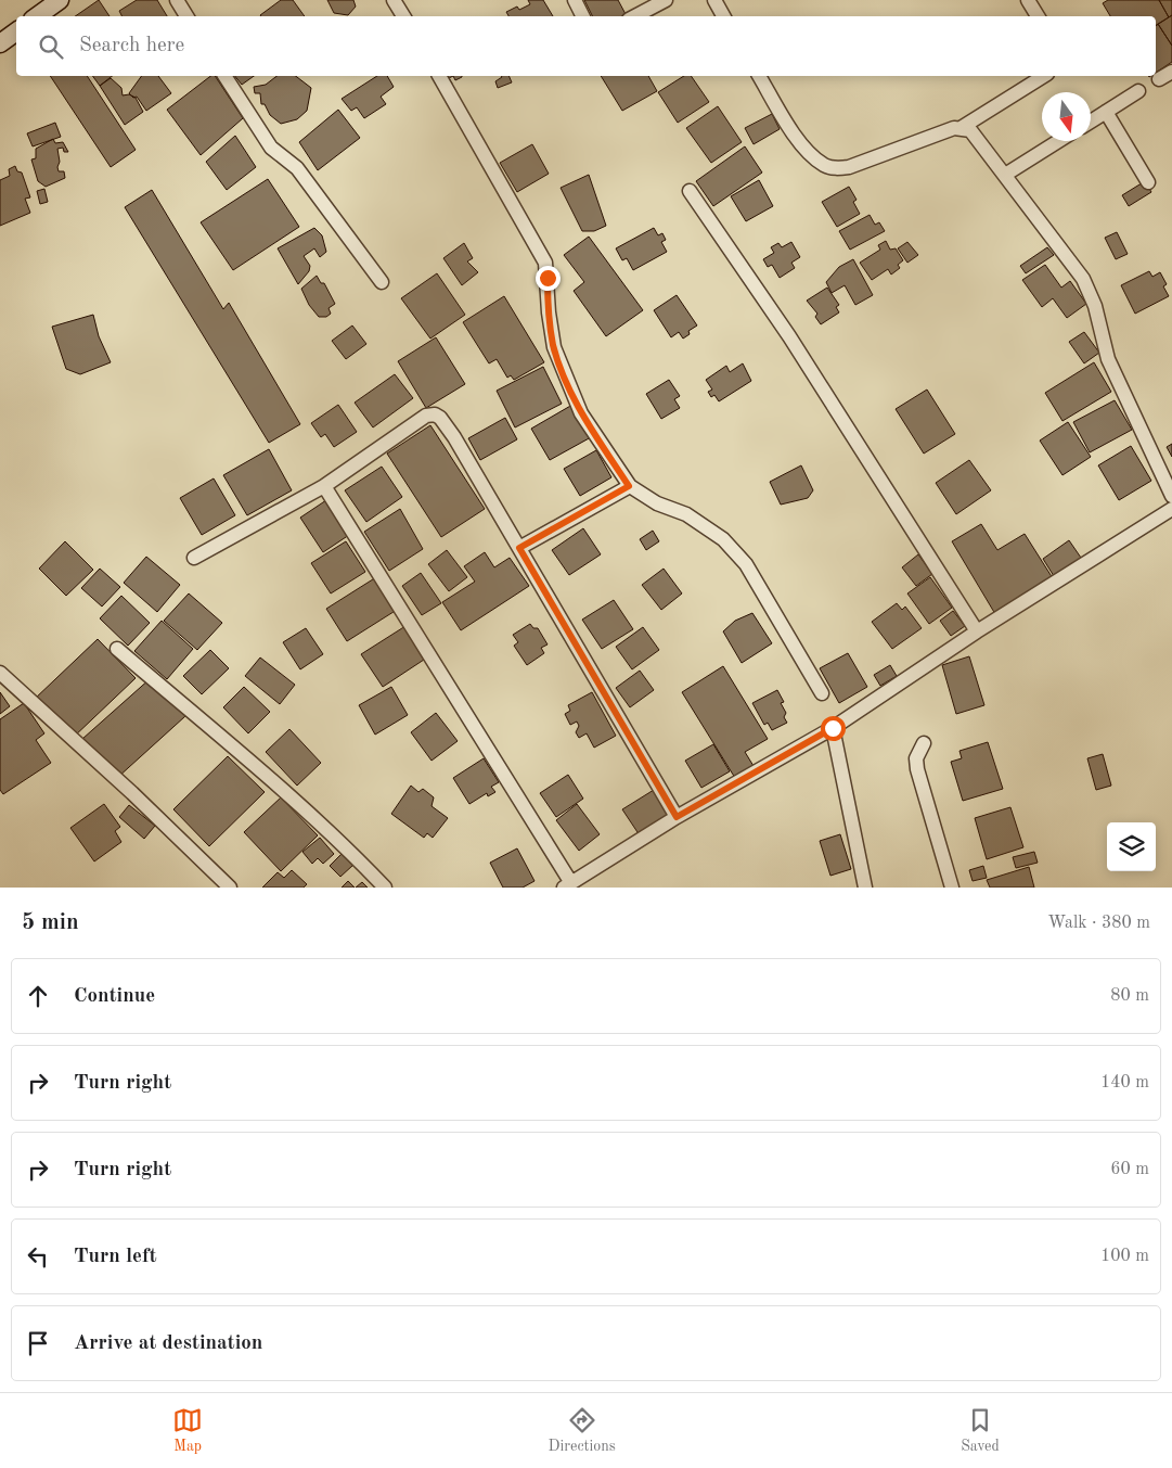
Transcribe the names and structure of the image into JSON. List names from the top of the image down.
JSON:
{
  "north": "bottom",
  "page": {
    "search": "Search here",
    "heading": ["5 min", "Walk · 380 m"],
    "list": [
      ["Continue", "80 m"],
      ["Turn right", "140 m"],
      ["Turn right", "60 m"],
      ["Turn left", "100 m"],
      "Arrive at destination"
    ],
    "nav": ["Map", "Directions", "Saved"]
  }
}
